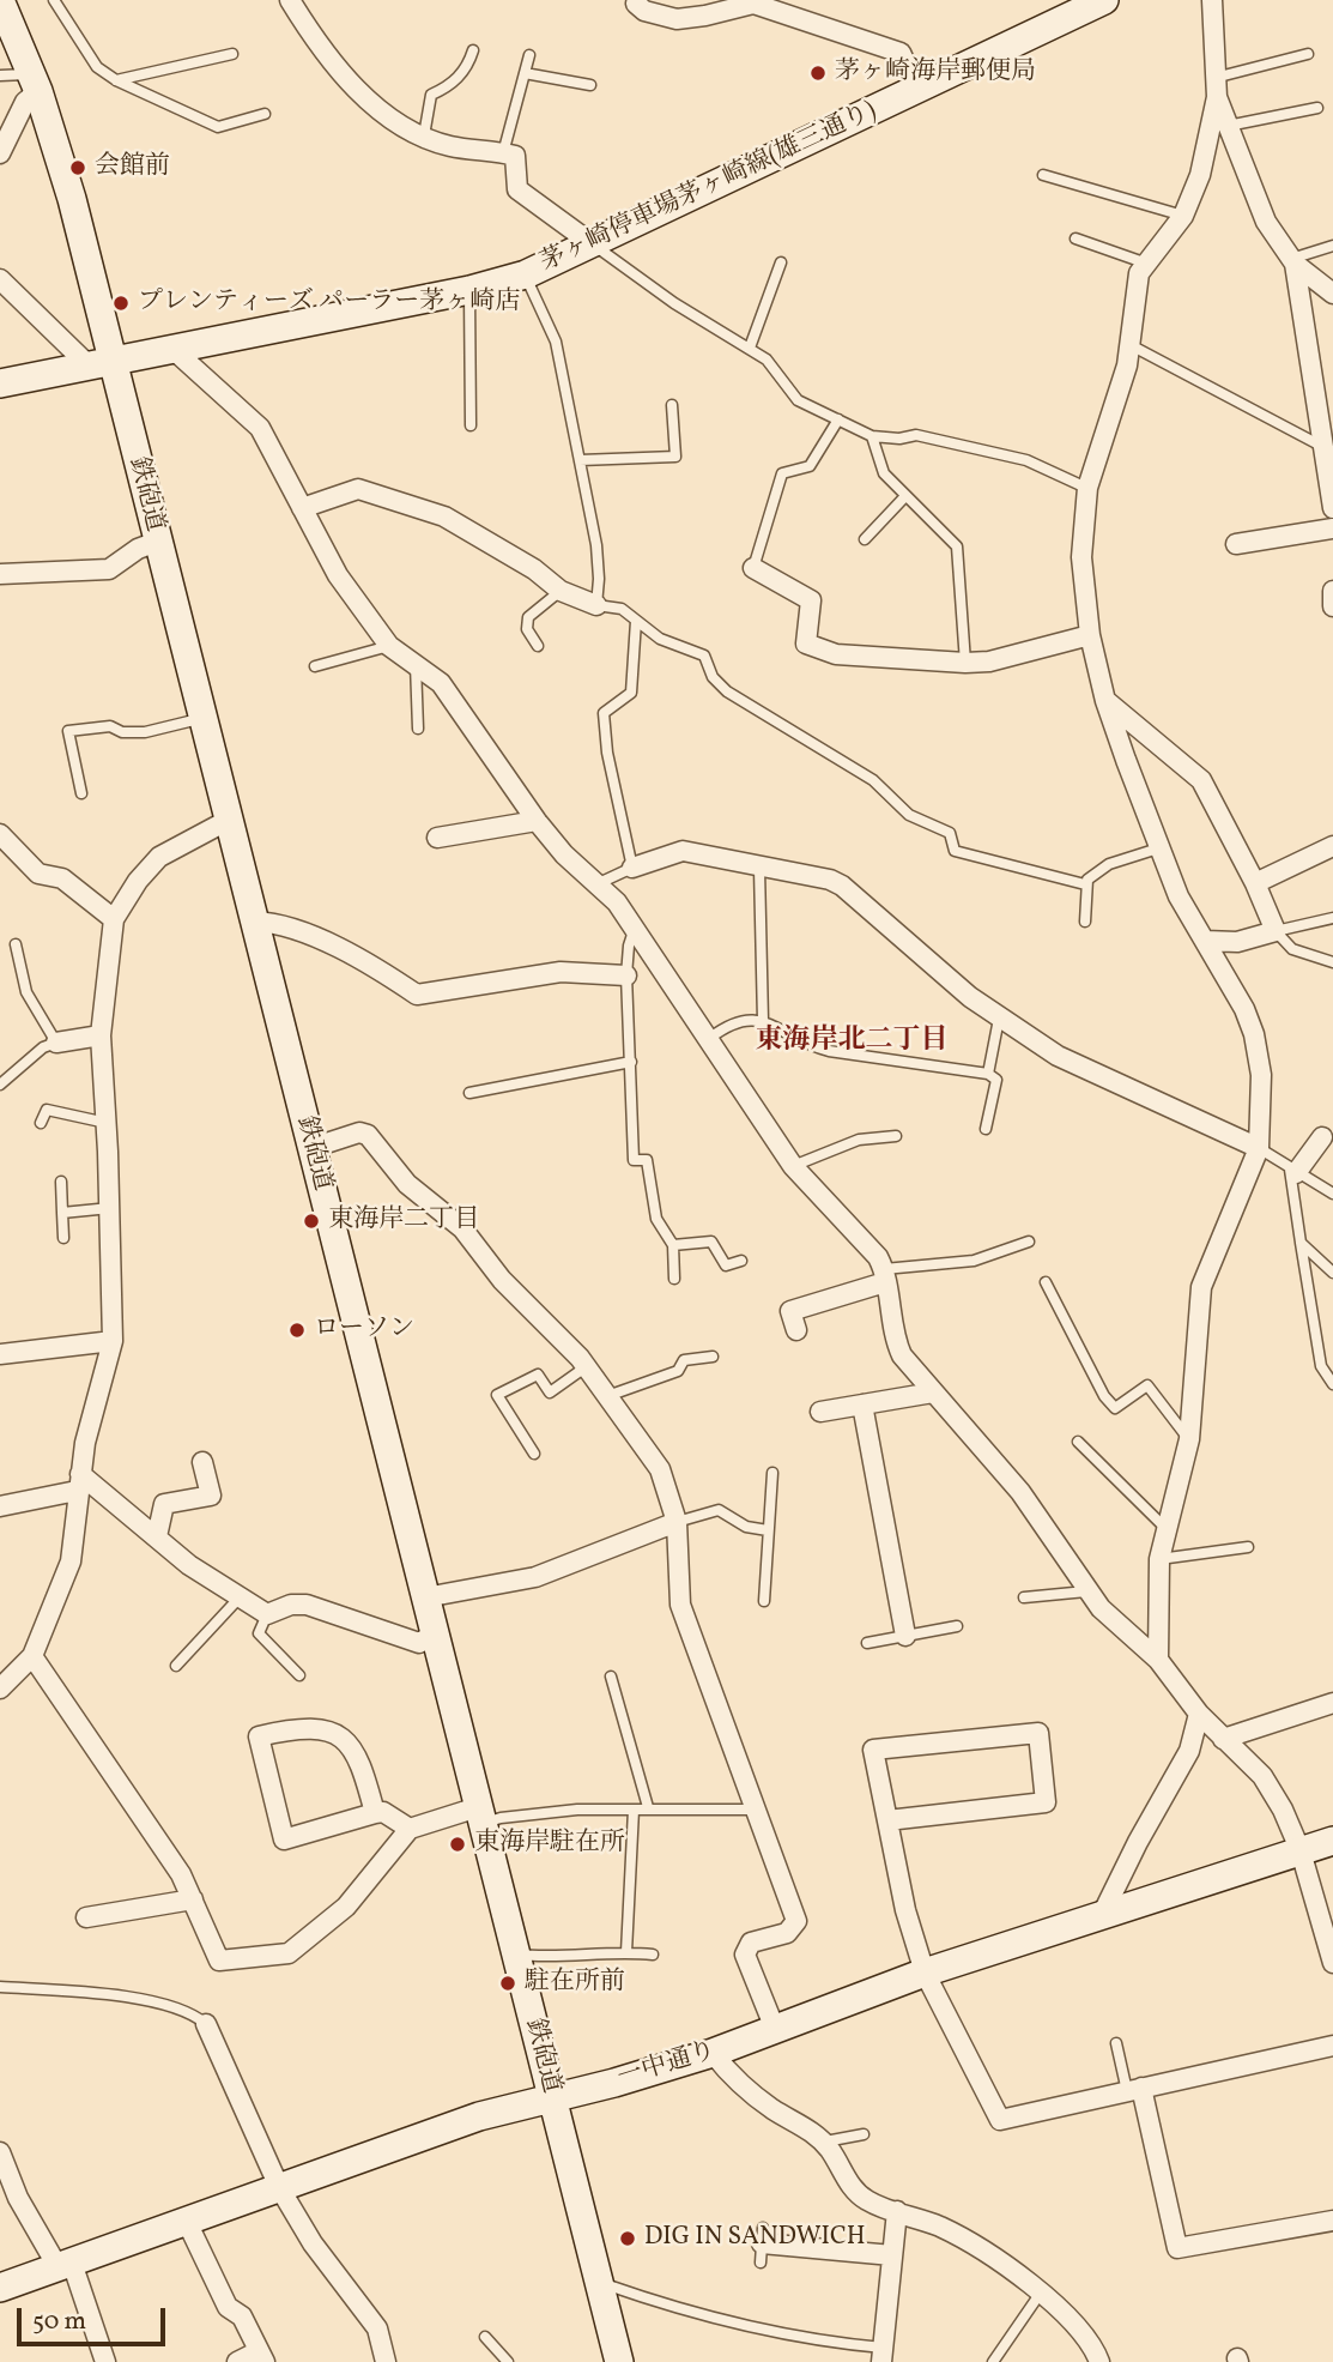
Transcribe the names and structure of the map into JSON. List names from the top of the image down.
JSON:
{
  "streets": {
    "street": ["茅ヶ崎停車場茅ヶ崎線(雄三通り)", "鉄砲道", "一中通り"]
  },
  "crossings": [
    ["茅ヶ崎停車場茅ヶ崎線(雄三通り)", "鉄砲道"],
    ["鉄砲道", "一中通り"]
  ],
  "districts": ["東海岸北二丁目"],
  "places": [
    "茅ヶ崎海岸郵便局",
    "会館前",
    "プレンティーズ パーラー茅ヶ崎店",
    "東海岸二丁目",
    "ローソン",
    "東海岸駐在所",
    "駐在所前",
    "DIG IN SANDWICH"
  ],
  "scale_bar": "50 m"
}
